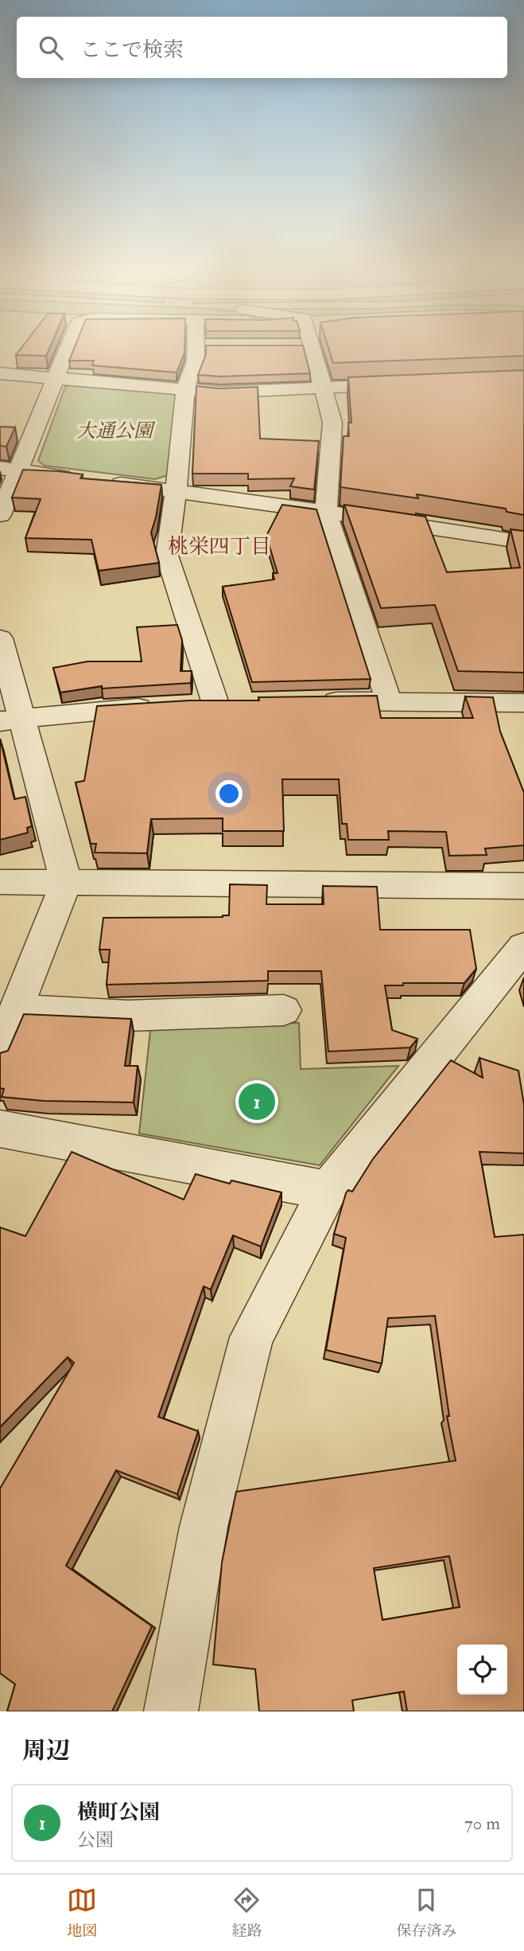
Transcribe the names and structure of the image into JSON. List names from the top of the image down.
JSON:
{
  "districts": ["桃栄四丁目"],
  "parks": ["大通公園"],
  "page": {
    "search": "ここで検索",
    "pins": "1",
    "heading": "周辺",
    "list": [
      {
        "mark": "1",
        "name": "横町公園",
        "note": "公園",
        "value": "70 m"
      }
    ],
    "nav": ["地図", "経路", "保存済み"]
  }
}
